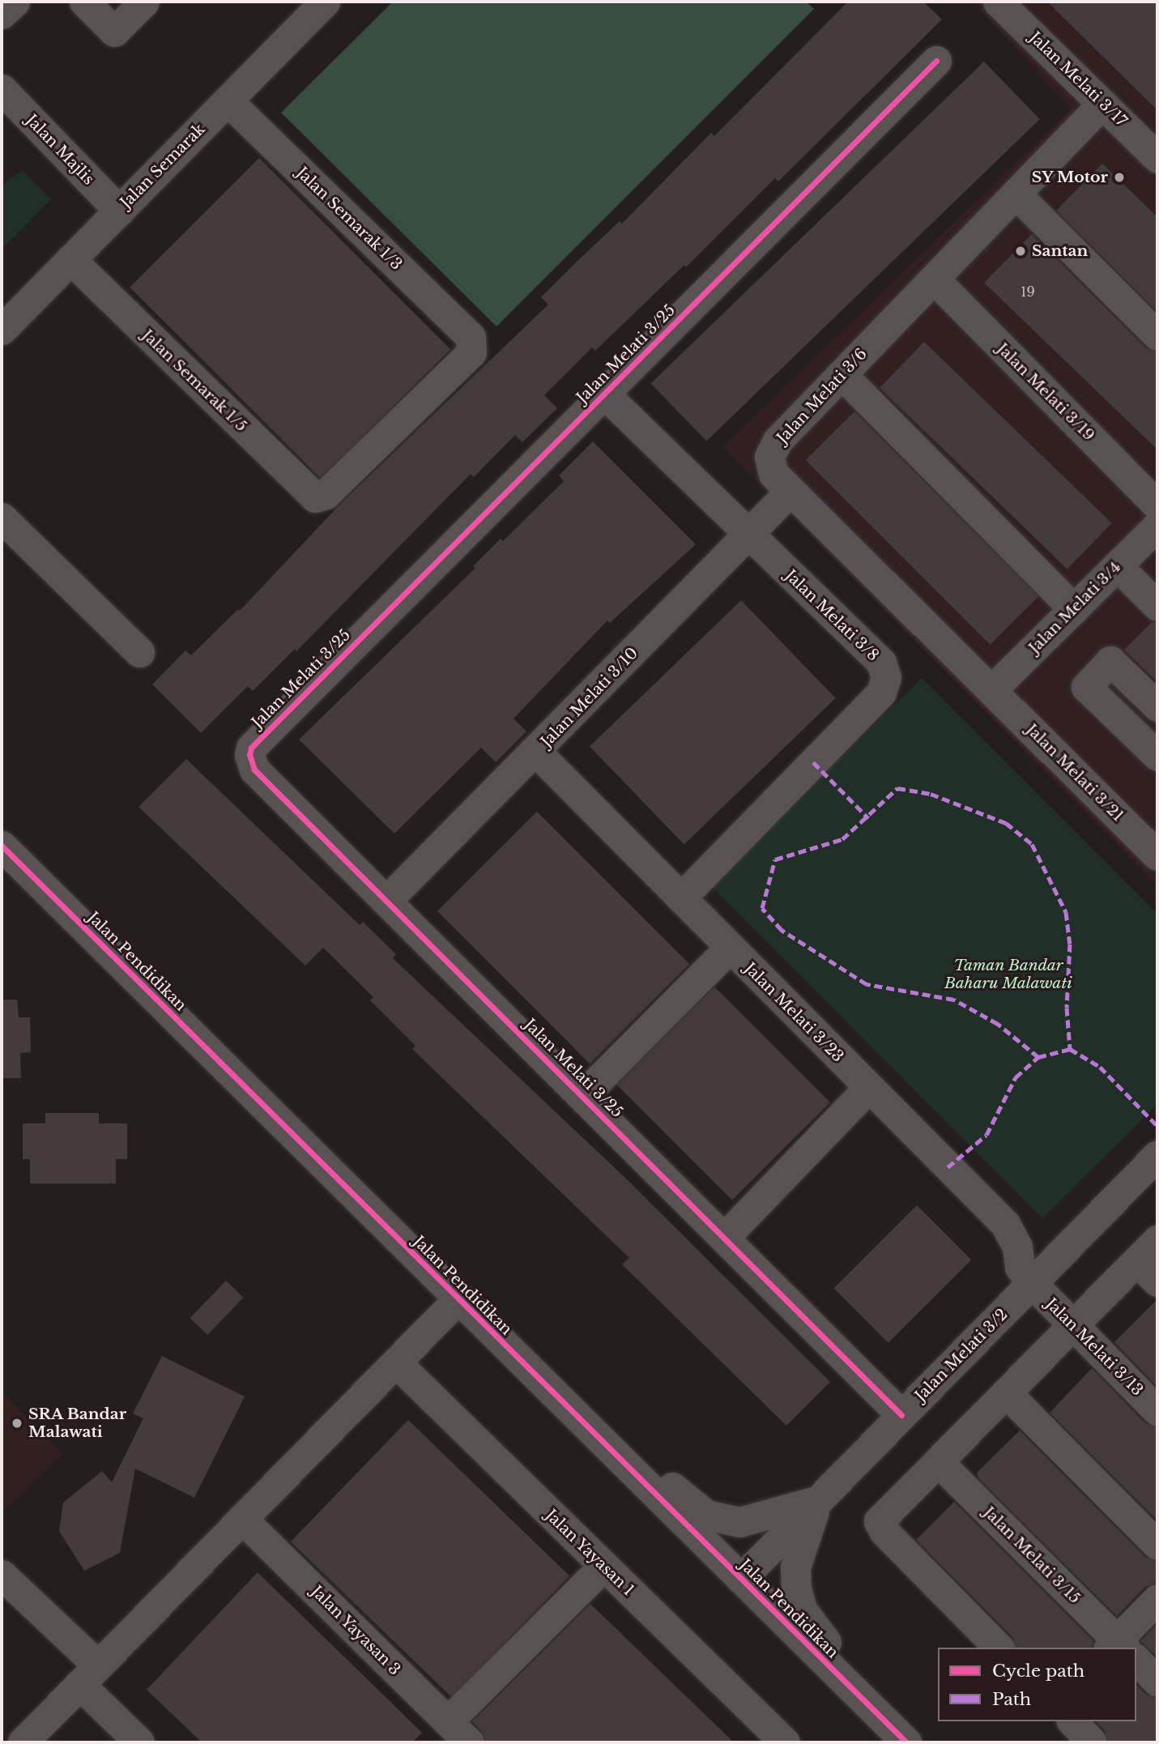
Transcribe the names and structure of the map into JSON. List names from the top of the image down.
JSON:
{
  "streets": {
    "street": [
      "Jalan Melati 3/17",
      "Jalan Majlis",
      "Jalan Semarak",
      "Jalan Semarak 1/3",
      "Jalan Melati 3/25",
      "Jalan Semarak 1/5",
      "Jalan Melati 3/19",
      "Jalan Melati 3/6",
      "Jalan Melati 3/4",
      "Jalan Melati 3/8",
      "Jalan Melati 3/10",
      "Jalan Melati 3/21",
      "Jalan Pendidikan",
      "Jalan Melati 3/23",
      "Jalan Melati 3/13",
      "Jalan Melati 3/2",
      "Jalan Yayasan 1",
      "Jalan Melati 3/15",
      "Jalan Yayasan 3"
    ]
  },
  "crossings": [
    ["Jalan Melati 3/17", "Jalan Melati 3/6"],
    ["Jalan Majlis", "Jalan Semarak"],
    ["Jalan Semarak", "Jalan Semarak 1/3"],
    ["Jalan Semarak", "Jalan Semarak 1/5"],
    ["Jalan Semarak 1/3", "Jalan Semarak 1/5"],
    ["Jalan Melati 3/25", "Jalan Melati 3/8"],
    ["Jalan Melati 3/25", "Jalan Melati 3/10"],
    ["Jalan Melati 3/25", "Jalan Melati 3/2"],
    ["Jalan Melati 3/19", "Jalan Melati 3/6"],
    ["Jalan Melati 3/19", "Jalan Melati 3/4"],
    ["Jalan Melati 3/6", "Jalan Melati 3/4"],
    ["Jalan Melati 3/6", "Jalan Melati 3/10"],
    ["Jalan Melati 3/6", "Jalan Melati 3/21"],
    ["Jalan Melati 3/4", "Jalan Melati 3/21"],
    ["Jalan Melati 3/8", "Jalan Melati 3/10"],
    ["Jalan Melati 3/8", "Jalan Melati 3/23"],
    ["Jalan Melati 3/10", "Jalan Melati 3/23"],
    ["Jalan Pendidikan", "Jalan Melati 3/2"],
    ["Jalan Melati 3/23", "Jalan Melati 3/13"],
    ["Jalan Melati 3/23", "Jalan Melati 3/2"],
    ["Jalan Melati 3/13", "Jalan Melati 3/2"]
  ],
  "parks": ["Taman Bandar Baharu Malawati"],
  "places": ["SY Motor", "Santan", "SRA Bandar Malawati"],
  "house_numbers": ["19"],
  "legend": ["Cycle path", "Path"]
}
